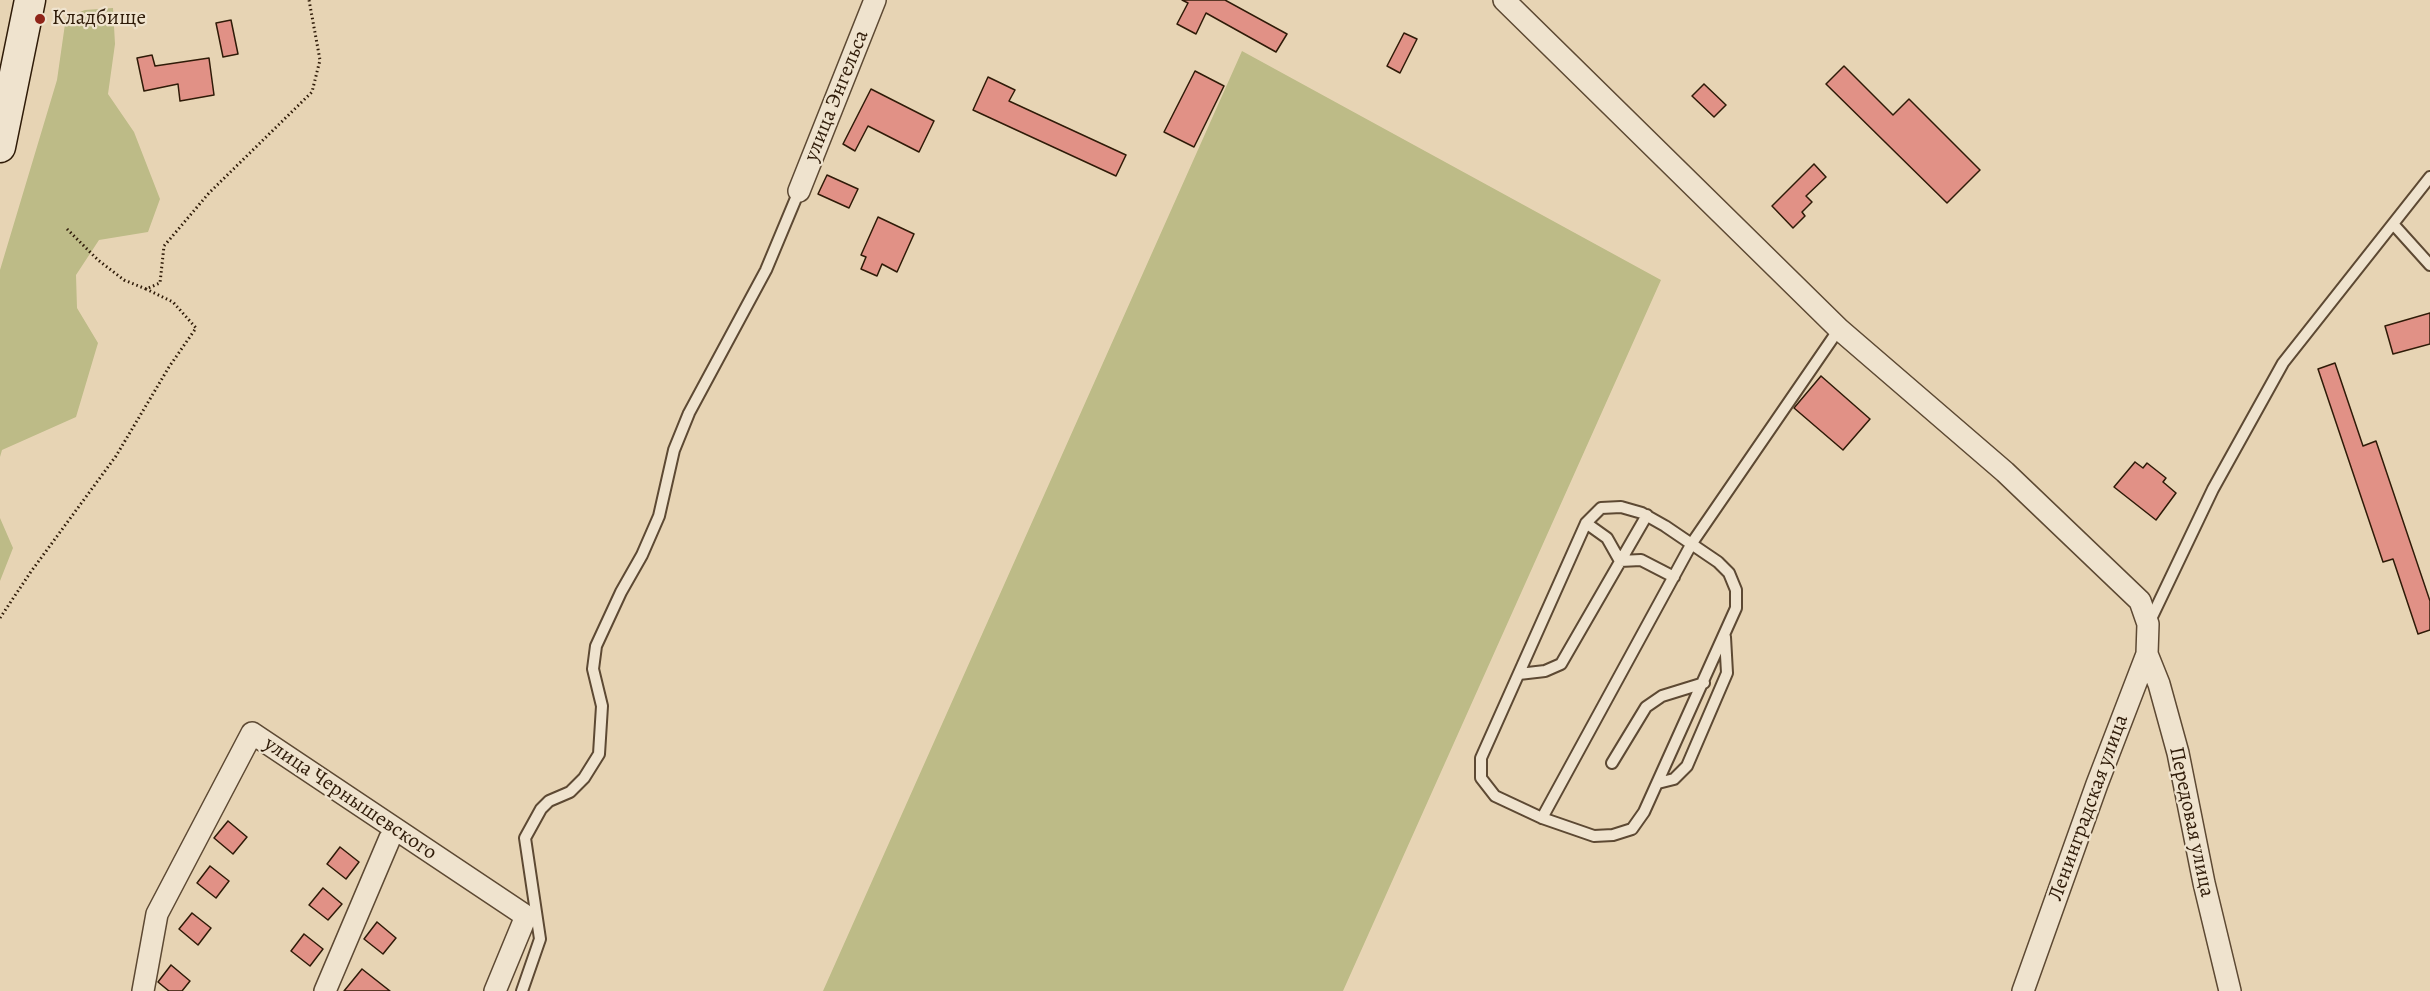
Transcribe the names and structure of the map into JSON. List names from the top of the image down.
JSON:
{
  "streets": {
    "street": [
      "улица Энгельса",
      "улица Чернышевского",
      "Ленинградская улица",
      "Передовая улица"
    ]
  },
  "crossings": [
    ["Ленинградская улица", "Передовая улица"]
  ],
  "places": ["Кладбище"]
}
